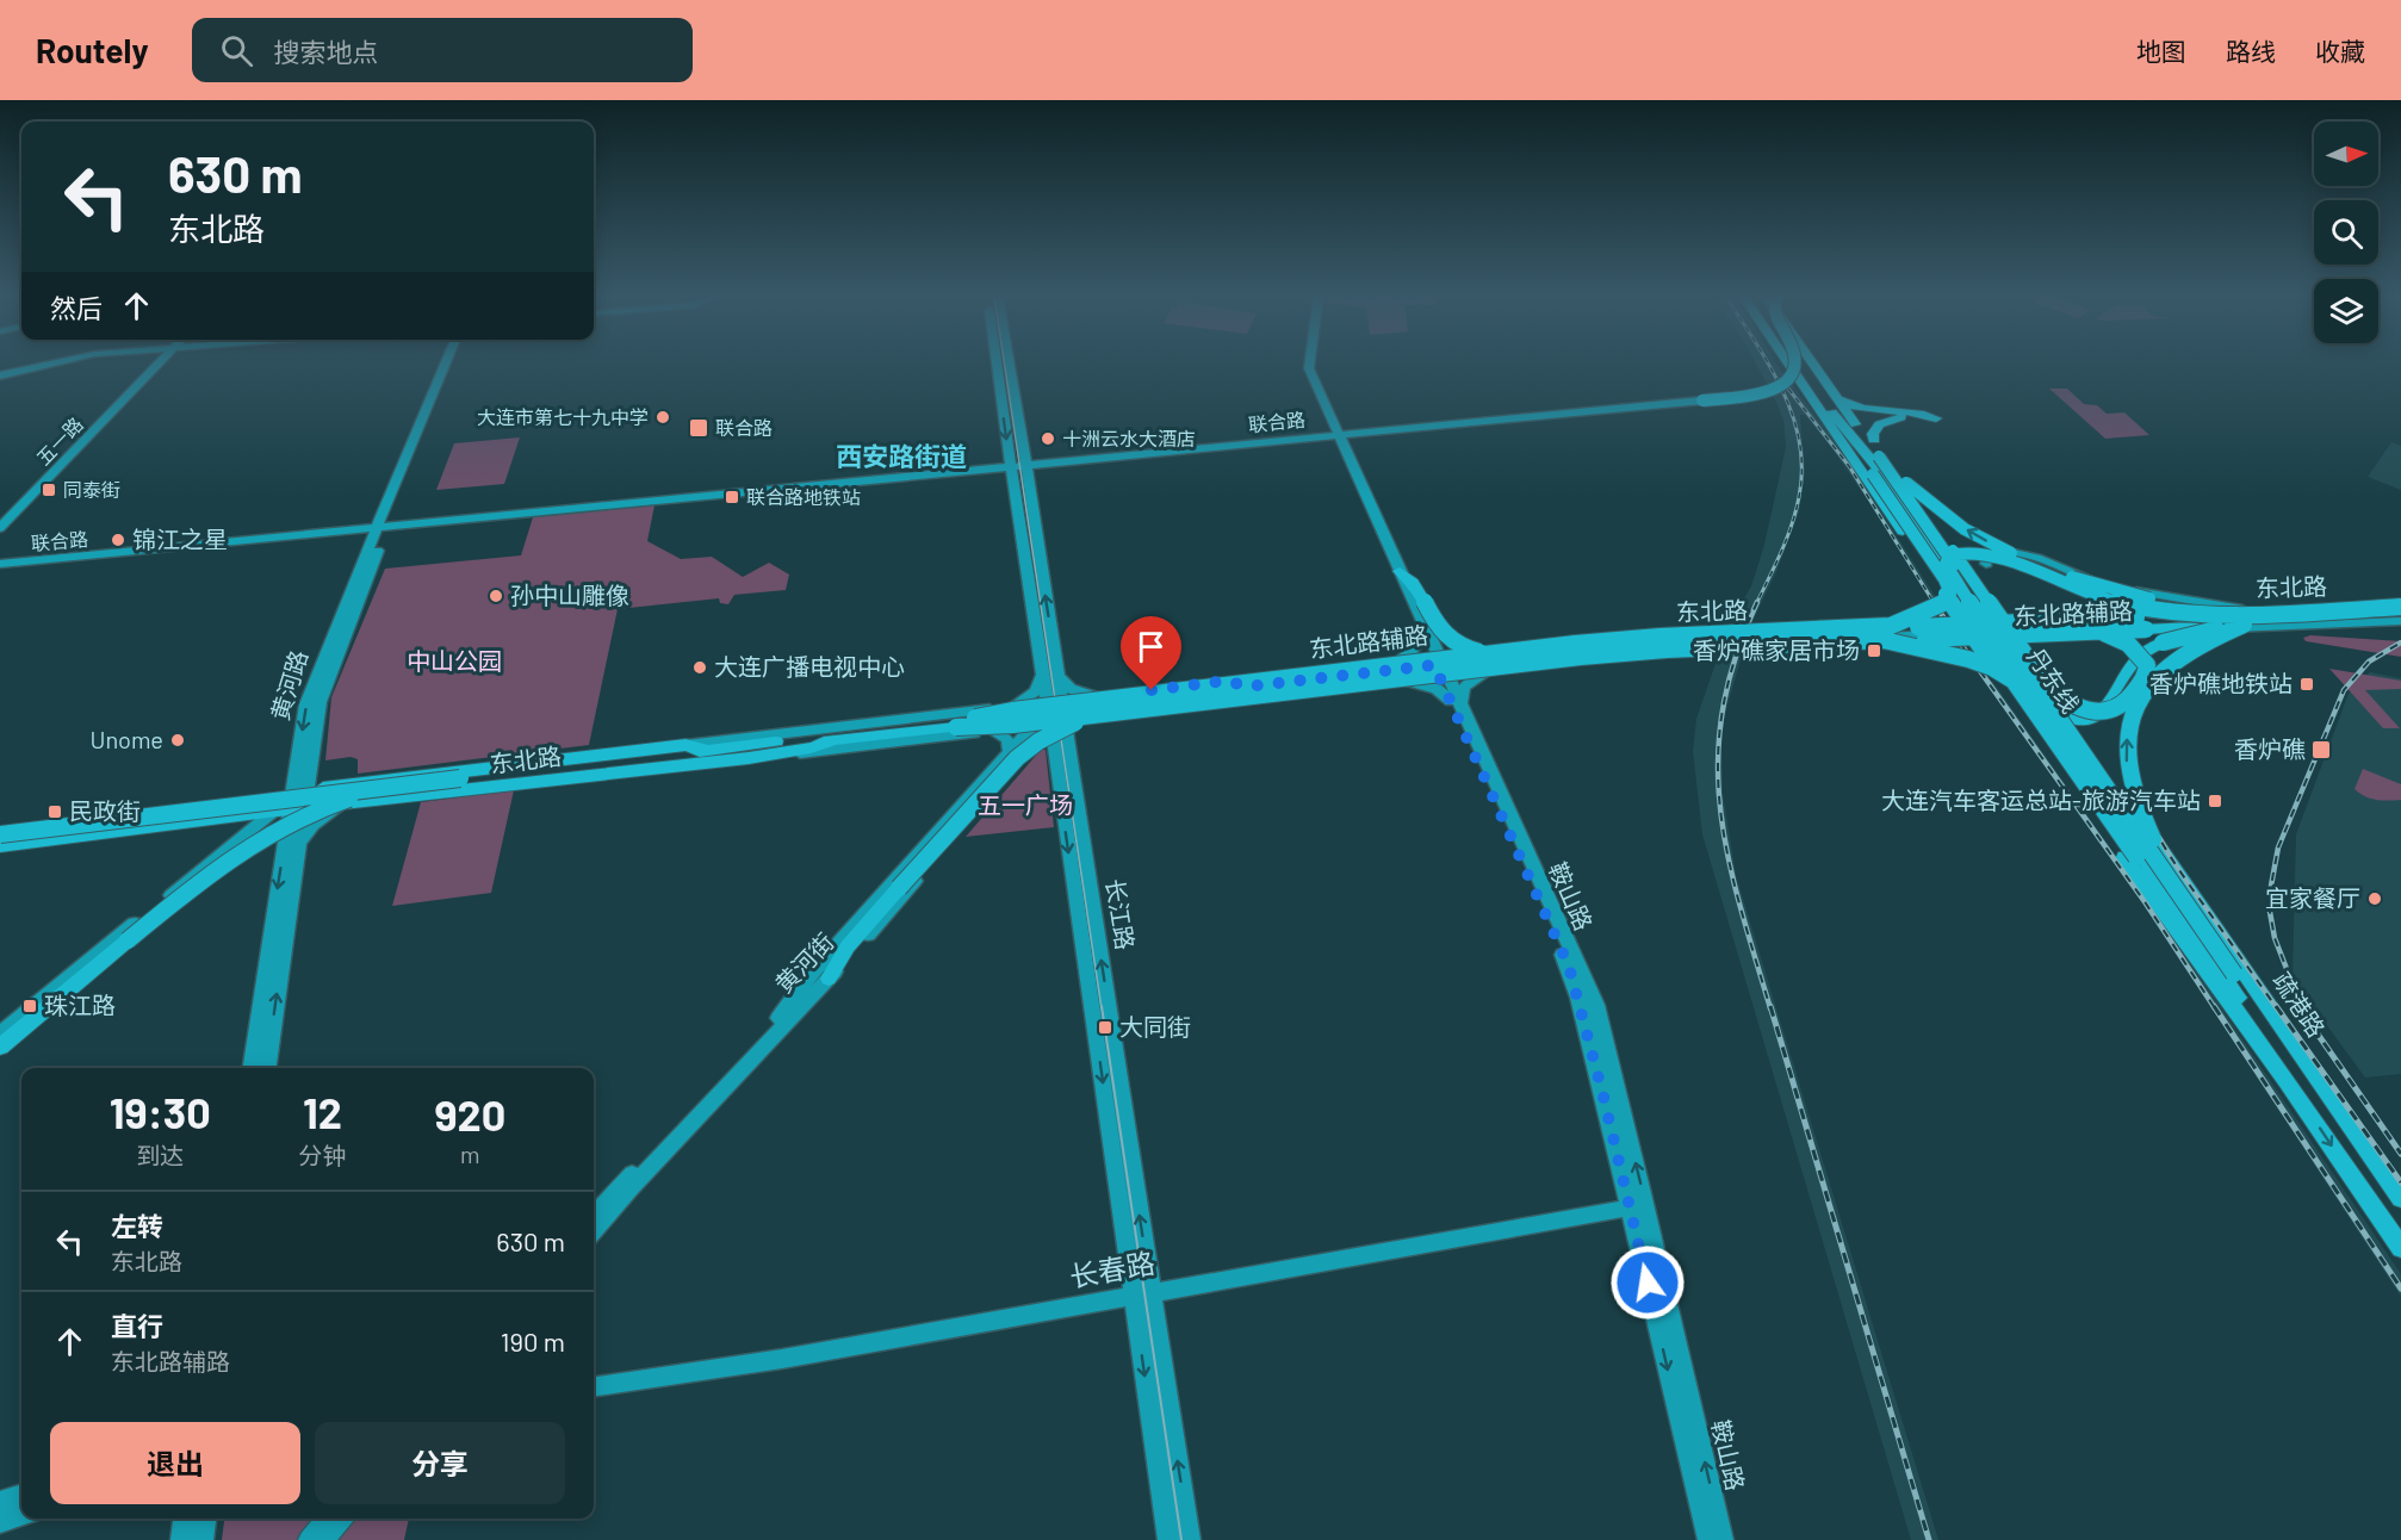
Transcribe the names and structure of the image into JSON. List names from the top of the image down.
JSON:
{
  "streets": {
    "highway": ["东北路", "丹东线", "疏港路"],
    "main road": [
      "联合路",
      "五一路",
      "东北路辅路",
      "黄河路",
      "鞍山路",
      "长江路",
      "黄河街",
      "长春路"
    ]
  },
  "crossings": [
    ["联合路", "黄河路"],
    ["联合路", "鞍山路"],
    ["联合路", "长江路"],
    ["东北路", "东北路辅路"],
    ["东北路", "黄河路"],
    ["东北路", "长江路"],
    ["东北路", "黄河街"],
    ["东北路辅路", "鞍山路"],
    ["东北路辅路", "长江路"],
    ["东北路辅路", "黄河街"],
    ["鞍山路", "长春路"],
    ["长江路", "黄河街"],
    ["长江路", "长春路"]
  ],
  "districts": ["西安路街道"],
  "parks": ["中山公园", "五一广场"],
  "places": {
    "other": [
      "大连市第七十九中学",
      "十洲云水大酒店",
      "锦江之星",
      "孙中山雕像",
      "大连广播电视中心",
      "Unome",
      "宜家餐厅"
    ],
    "transit": [
      "联合路",
      "同泰街",
      "联合路地铁站",
      "香炉礁家居市场",
      "香炉礁地铁站",
      "香炉礁",
      "大连汽车客运总站-旅游汽车站",
      "民政街",
      "珠江路",
      "大同街"
    ]
  },
  "north": "right",
  "page": {
    "header": "Routely",
    "search": "搜索地点",
    "nav": ["地图", "路线", "收藏"],
    "turn": ["630 m", "东北路"],
    "then": "然后",
    "eta": [
      "19:30",
      "到达",
      "12",
      "分钟",
      "920",
      "m"
    ],
    "list": [
      {
        "name": "左转",
        "note": "东北路",
        "value": "630 m"
      },
      {
        "name": "直行",
        "note": "东北路辅路",
        "value": "190 m"
      }
    ],
    "buttons": ["退出", "分享"]
  }
}
